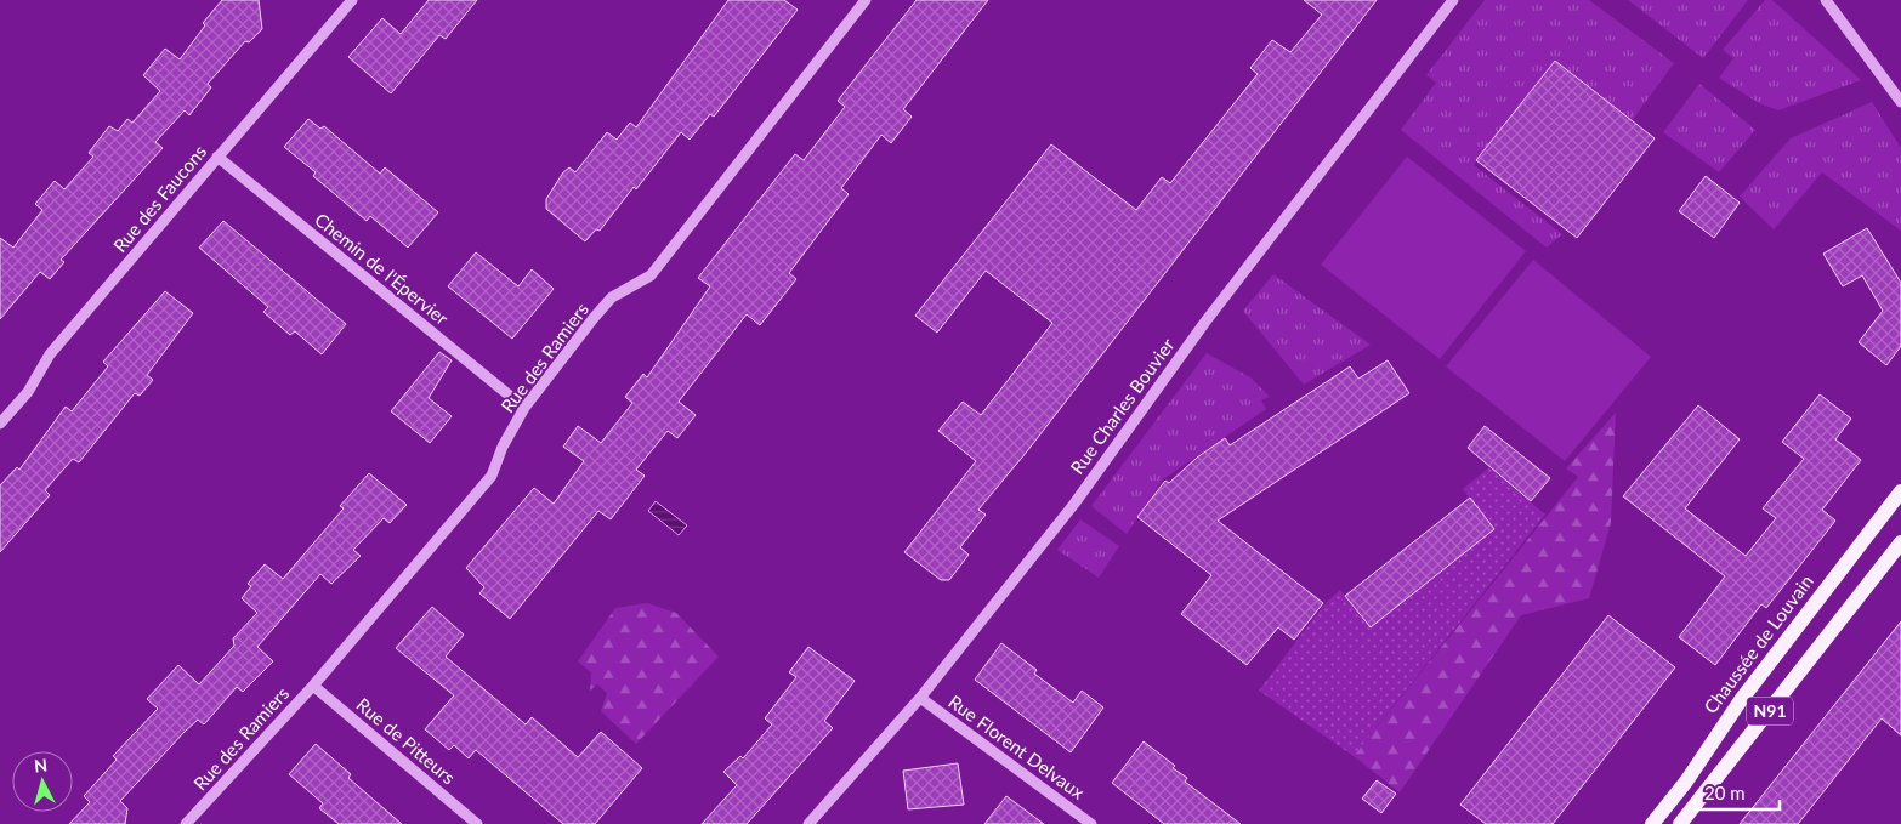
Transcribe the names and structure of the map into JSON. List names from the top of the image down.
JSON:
{
  "streets": {
    "main road": ["Chaussée de Louvain", "N91"],
    "street": [
      "Rue des Faucons",
      "Chemin de l'Épervier",
      "Rue des Ramiers",
      "Rue Charles Bouvier",
      "Rue de Pitteurs",
      "Rue Florent Delvaux"
    ]
  },
  "crossings": [
    ["Rue des Faucons", "Chemin de l'Épervier"],
    ["Chemin de l'Épervier", "Rue des Ramiers"],
    ["Rue des Ramiers", "Rue de Pitteurs"],
    ["Rue Charles Bouvier", "Rue Florent Delvaux"]
  ],
  "scale_bar": "20 m",
  "north": "top"
}
